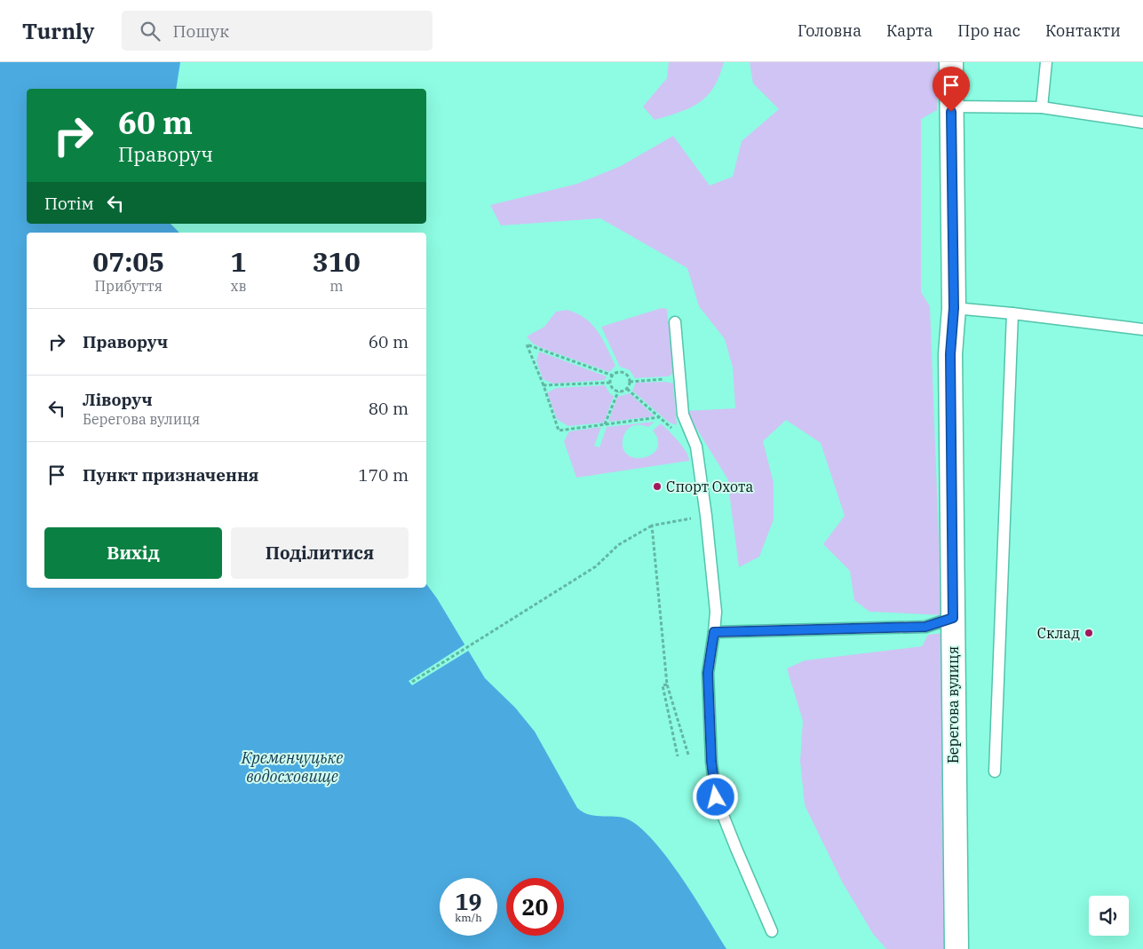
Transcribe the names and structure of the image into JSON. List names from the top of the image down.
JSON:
{
  "streets": {
    "street": ["Берегова вулиця"]
  },
  "water": ["Кременчуцьке водосховище"],
  "places": ["Спорт Охота", "Склад"],
  "page": {
    "header": "Turnly",
    "search": "Пошук",
    "nav": [
      "Головна",
      "Карта",
      "Про нас",
      "Контакти"
    ],
    "turn": ["60 m", "Праворуч"],
    "then": "Потім",
    "eta": [
      "07:05",
      "Прибуття",
      "1",
      "хв",
      "310",
      "m"
    ],
    "list": [
      {
        "name": "Праворуч",
        "value": "60 m"
      },
      {
        "name": "Ліворуч",
        "note": "Берегова вулиця",
        "value": "80 m"
      },
      {
        "name": "Пункт призначення",
        "value": "170 m"
      }
    ],
    "buttons": ["Вихід", "Поділитися"],
    "speed": "19 km/h",
    "limit": "20"
  }
}
